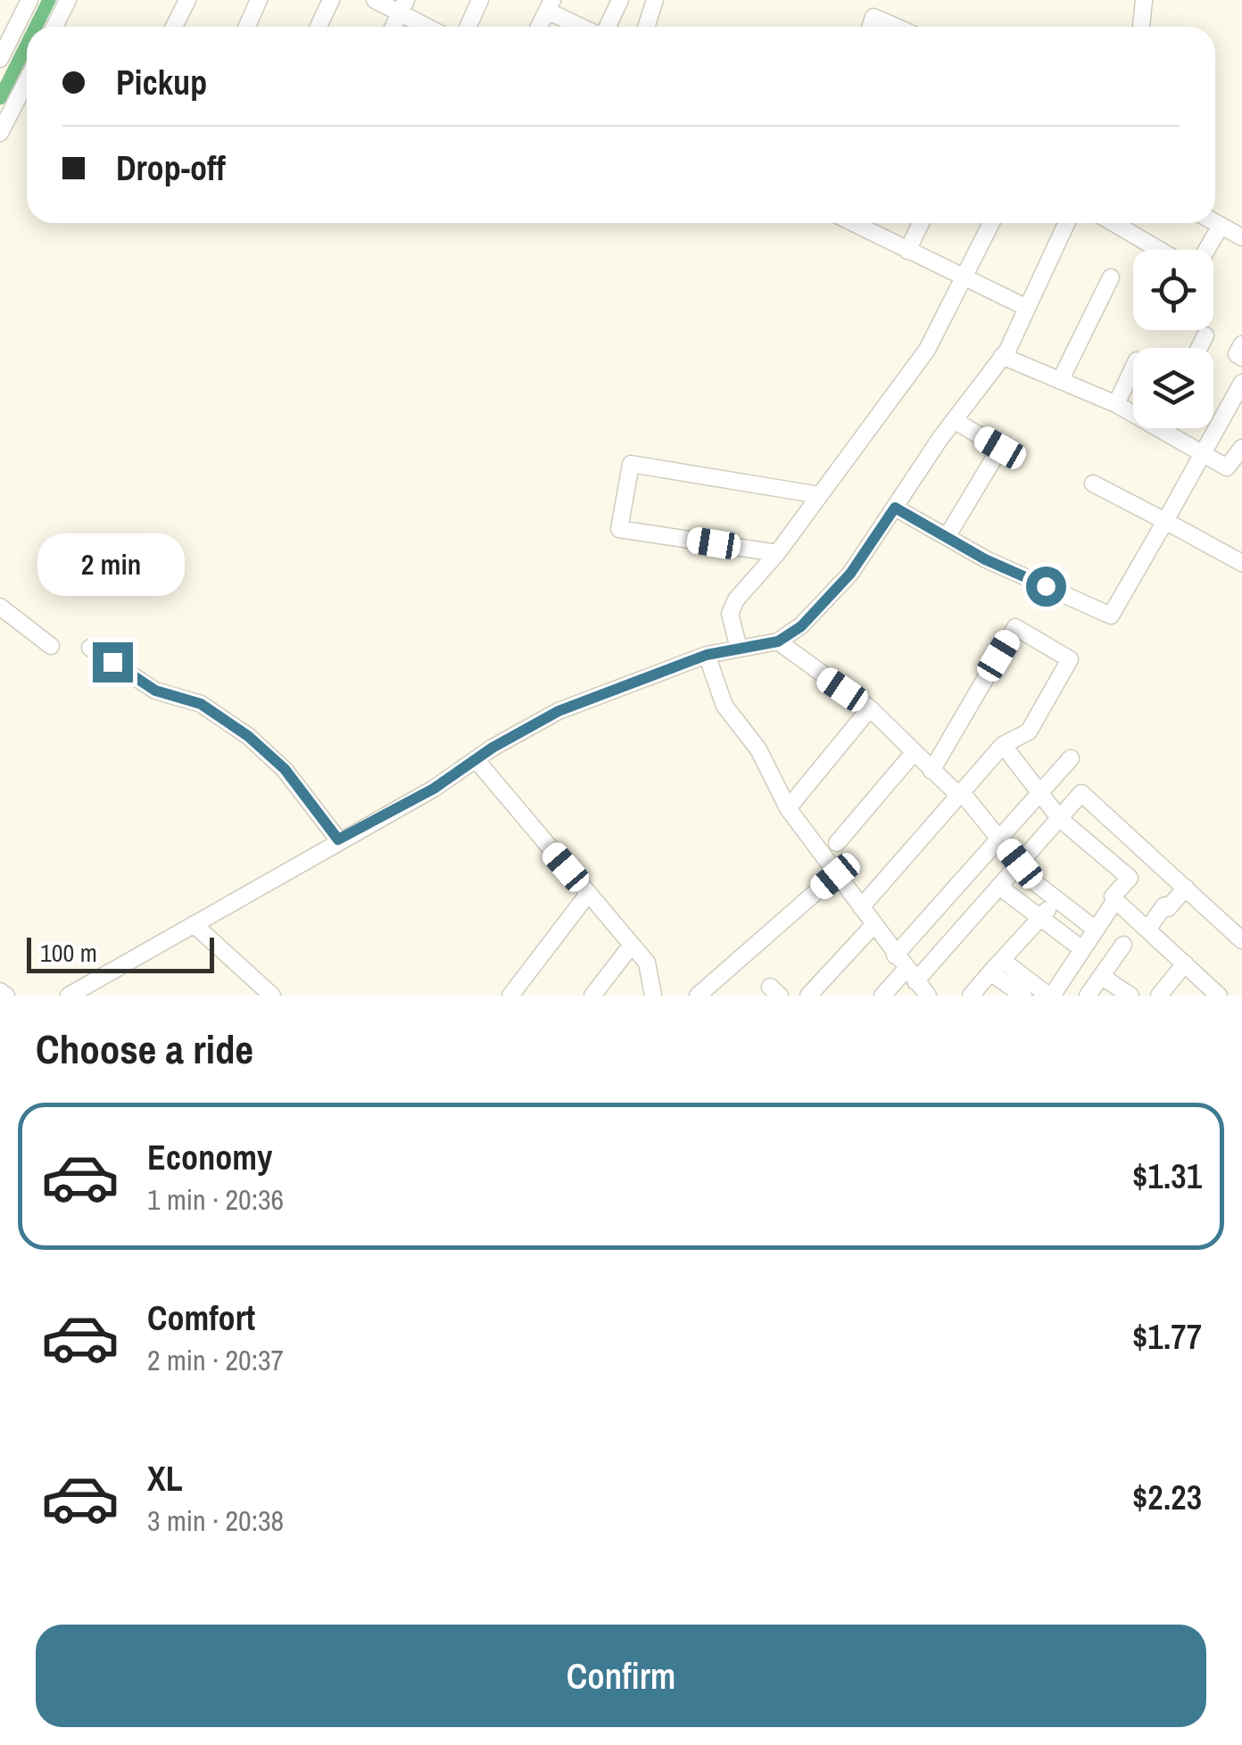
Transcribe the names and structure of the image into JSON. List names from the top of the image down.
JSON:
{
  "scale_bar": "100 m",
  "page": {
    "banner": ["Pickup", "Drop-off"],
    "bubble": "2 min",
    "scale": "100 m",
    "heading": "Choose a ride",
    "list": [
      {
        "name": "Economy",
        "note": "1 min · 20:36",
        "value": "$1.31"
      },
      {
        "name": "Comfort",
        "note": "2 min · 20:37",
        "value": "$1.77"
      },
      {
        "name": "XL",
        "note": "3 min · 20:38",
        "value": "$2.23"
      }
    ],
    "buttons": "Confirm"
  }
}
